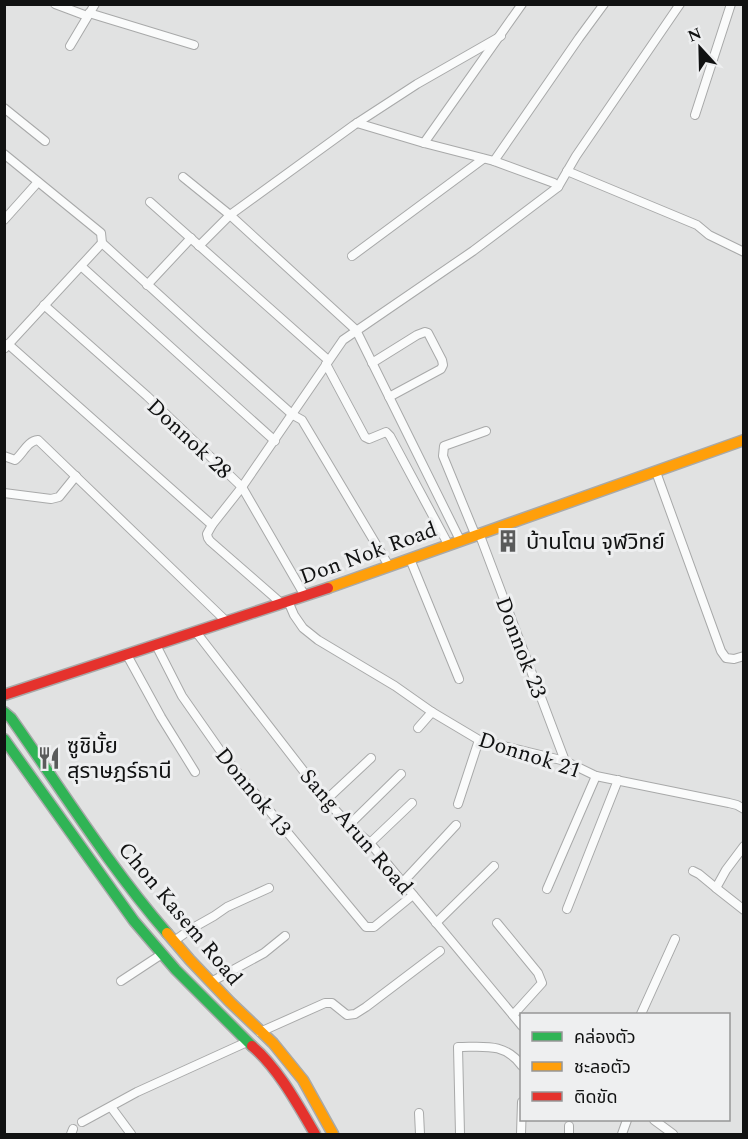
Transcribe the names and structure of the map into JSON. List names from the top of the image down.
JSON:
{
  "streets": {
    "main road": ["Don Nok Road", "Chon Kasem Road"],
    "street": [
      "Donnok 28",
      "Donnok 23",
      "Donnok 21",
      "Donnok 13",
      "Sang Arun Road"
    ]
  },
  "crossings": [
    ["Donnok 28", "Don Nok Road"],
    ["Don Nok Road", "Donnok 23"],
    ["Don Nok Road", "Donnok 21"],
    ["Don Nok Road", "Donnok 13"],
    ["Don Nok Road", "Sang Arun Road"],
    ["Donnok 23", "Donnok 21"],
    ["Donnok 13", "Sang Arun Road"]
  ],
  "places": {
    "building": ["บ้านโตน จุฬวิทย์"],
    "restaurant": ["ซูชิมั้ย สุราษฎร์ธานี"]
  },
  "legend": ["คล่องตัว", "ชะลอตัว", "ติดขัด"],
  "north": "top"
}
